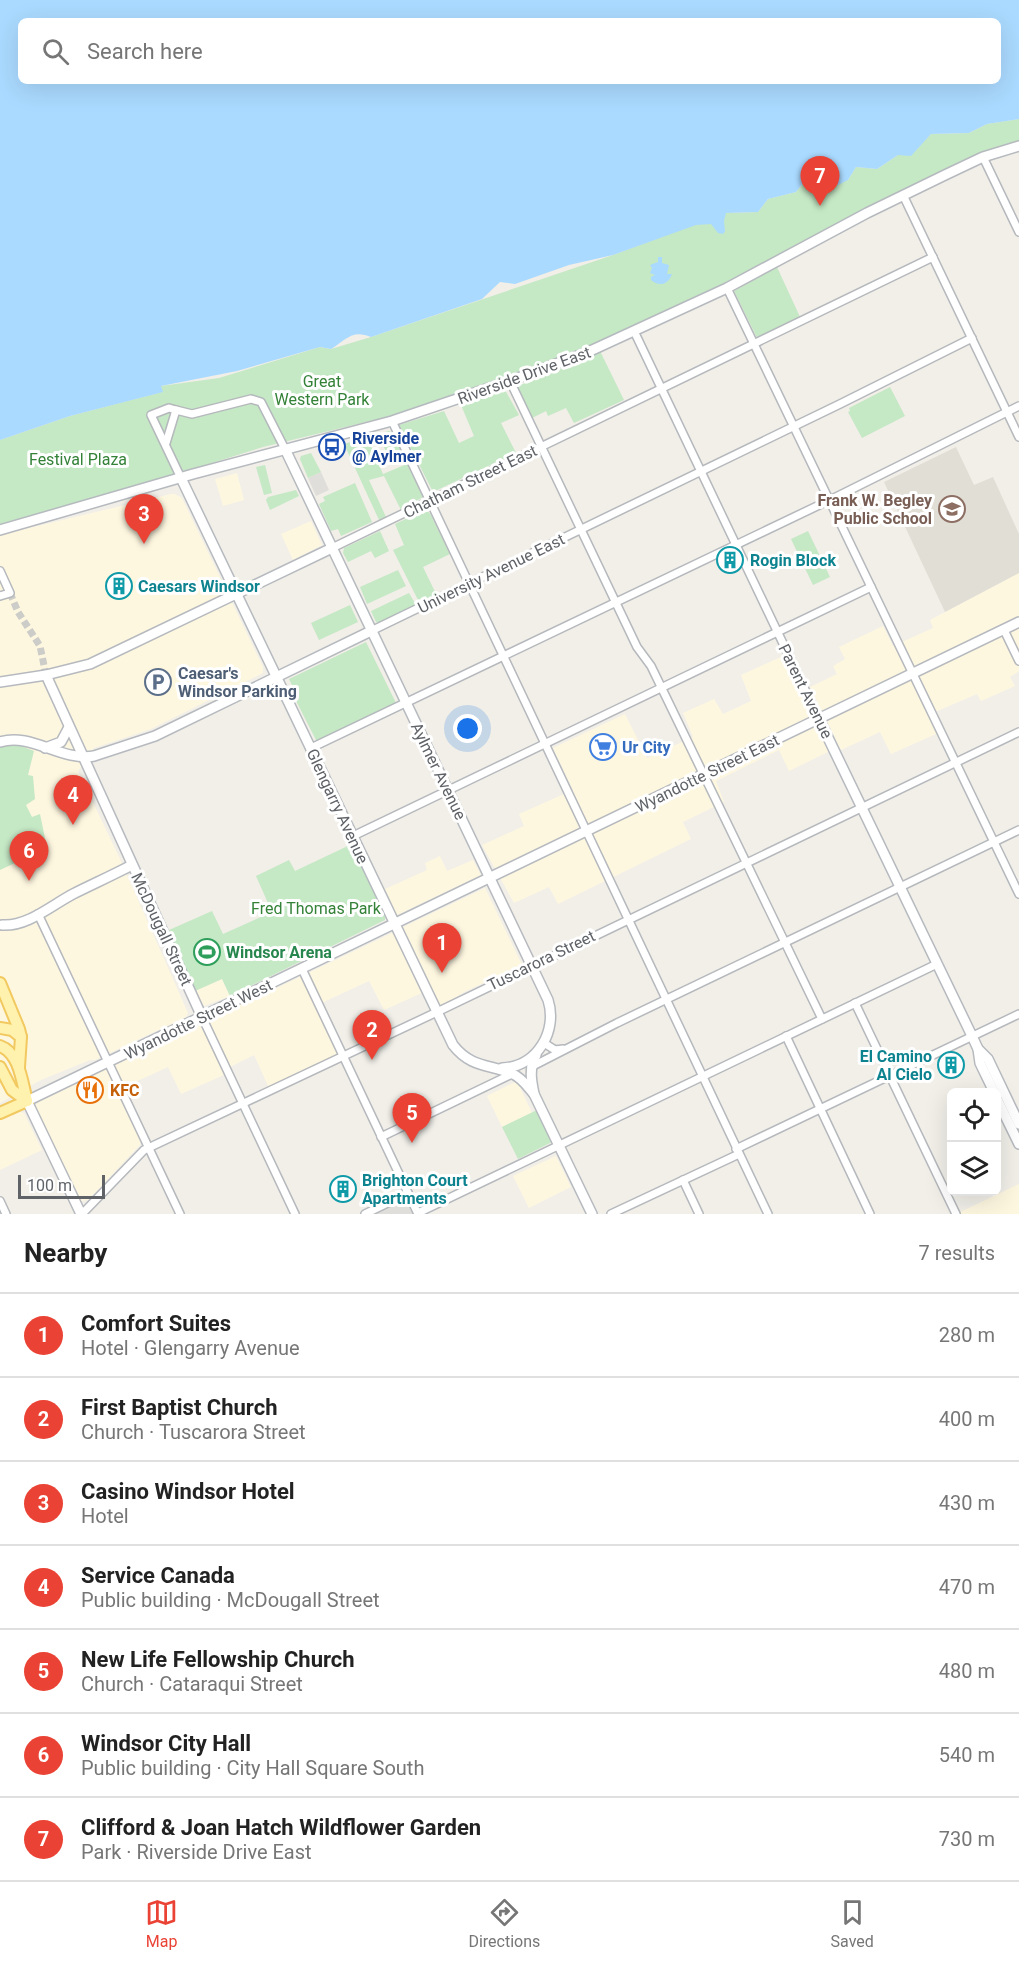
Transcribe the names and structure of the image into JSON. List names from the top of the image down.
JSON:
{
  "streets": {
    "main road": [
      "Riverside Drive East",
      "Chatham Street East",
      "University Avenue East",
      "Parent Avenue",
      "Aylmer Avenue",
      "Wyandotte Street East",
      "Glengarry Avenue",
      "McDougall Street",
      "Wyandotte Street West"
    ],
    "street": ["Tuscarora Street"]
  },
  "crossings": [
    ["Riverside Drive East", "Parent Avenue"],
    ["Riverside Drive East", "Aylmer Avenue"],
    ["Riverside Drive East", "Glengarry Avenue"],
    ["Chatham Street East", "Parent Avenue"],
    ["Chatham Street East", "Aylmer Avenue"],
    ["Chatham Street East", "Glengarry Avenue"],
    ["Chatham Street East", "McDougall Street"],
    ["University Avenue East", "Parent Avenue"],
    ["University Avenue East", "Aylmer Avenue"],
    ["University Avenue East", "Glengarry Avenue"],
    ["University Avenue East", "McDougall Street"],
    ["Parent Avenue", "Wyandotte Street East"],
    ["Parent Avenue", "Tuscarora Street"],
    ["Aylmer Avenue", "Wyandotte Street East"],
    ["Aylmer Avenue", "Tuscarora Street"],
    ["Wyandotte Street East", "Glengarry Avenue"],
    ["Wyandotte Street East", "Wyandotte Street West"],
    ["Glengarry Avenue", "Tuscarora Street"],
    ["Glengarry Avenue", "Wyandotte Street West"],
    ["McDougall Street", "Tuscarora Street"],
    ["McDougall Street", "Wyandotte Street West"]
  ],
  "parks": ["Great Western Park", "Festival Plaza", "Fred Thomas Park"],
  "places": {
    "bus stop": ["Riverside @ Aylmer"],
    "school or university": ["Frank W. Begley Public School"],
    "building": [
      "Rogin Block",
      "Caesars Windsor",
      "El Camino Al Cielo",
      "Brighton Court Apartments"
    ],
    "parking": ["Caesar's Windsor Parking"],
    "supermarket": ["Ur City"],
    "sports": ["Windsor Arena"],
    "restaurant": ["KFC"]
  },
  "scale_bar": "100 m",
  "page": {
    "search": "Search here",
    "pins": [
      "7",
      "3",
      "4",
      "6",
      "1",
      "2",
      "5"
    ],
    "scale": "100 m",
    "heading": ["Nearby", "7 results"],
    "list": [
      {
        "mark": "1",
        "name": "Comfort Suites",
        "note": "Hotel · Glengarry Avenue",
        "value": "280 m"
      },
      {
        "mark": "2",
        "name": "First Baptist Church",
        "note": "Church · Tuscarora Street",
        "value": "400 m"
      },
      {
        "mark": "3",
        "name": "Casino Windsor Hotel",
        "note": "Hotel",
        "value": "430 m"
      },
      {
        "mark": "4",
        "name": "Service Canada",
        "note": "Public building · McDougall Street",
        "value": "470 m"
      },
      {
        "mark": "5",
        "name": "New Life Fellowship Church",
        "note": "Church · Cataraqui Street",
        "value": "480 m"
      },
      {
        "mark": "6",
        "name": "Windsor City Hall",
        "note": "Public building · City Hall Square South",
        "value": "540 m"
      },
      {
        "mark": "7",
        "name": "Clifford & Joan Hatch Wildflower Garden",
        "note": "Park · Riverside Drive East",
        "value": "730 m"
      }
    ],
    "nav": ["Map", "Directions", "Saved"]
  }
}
